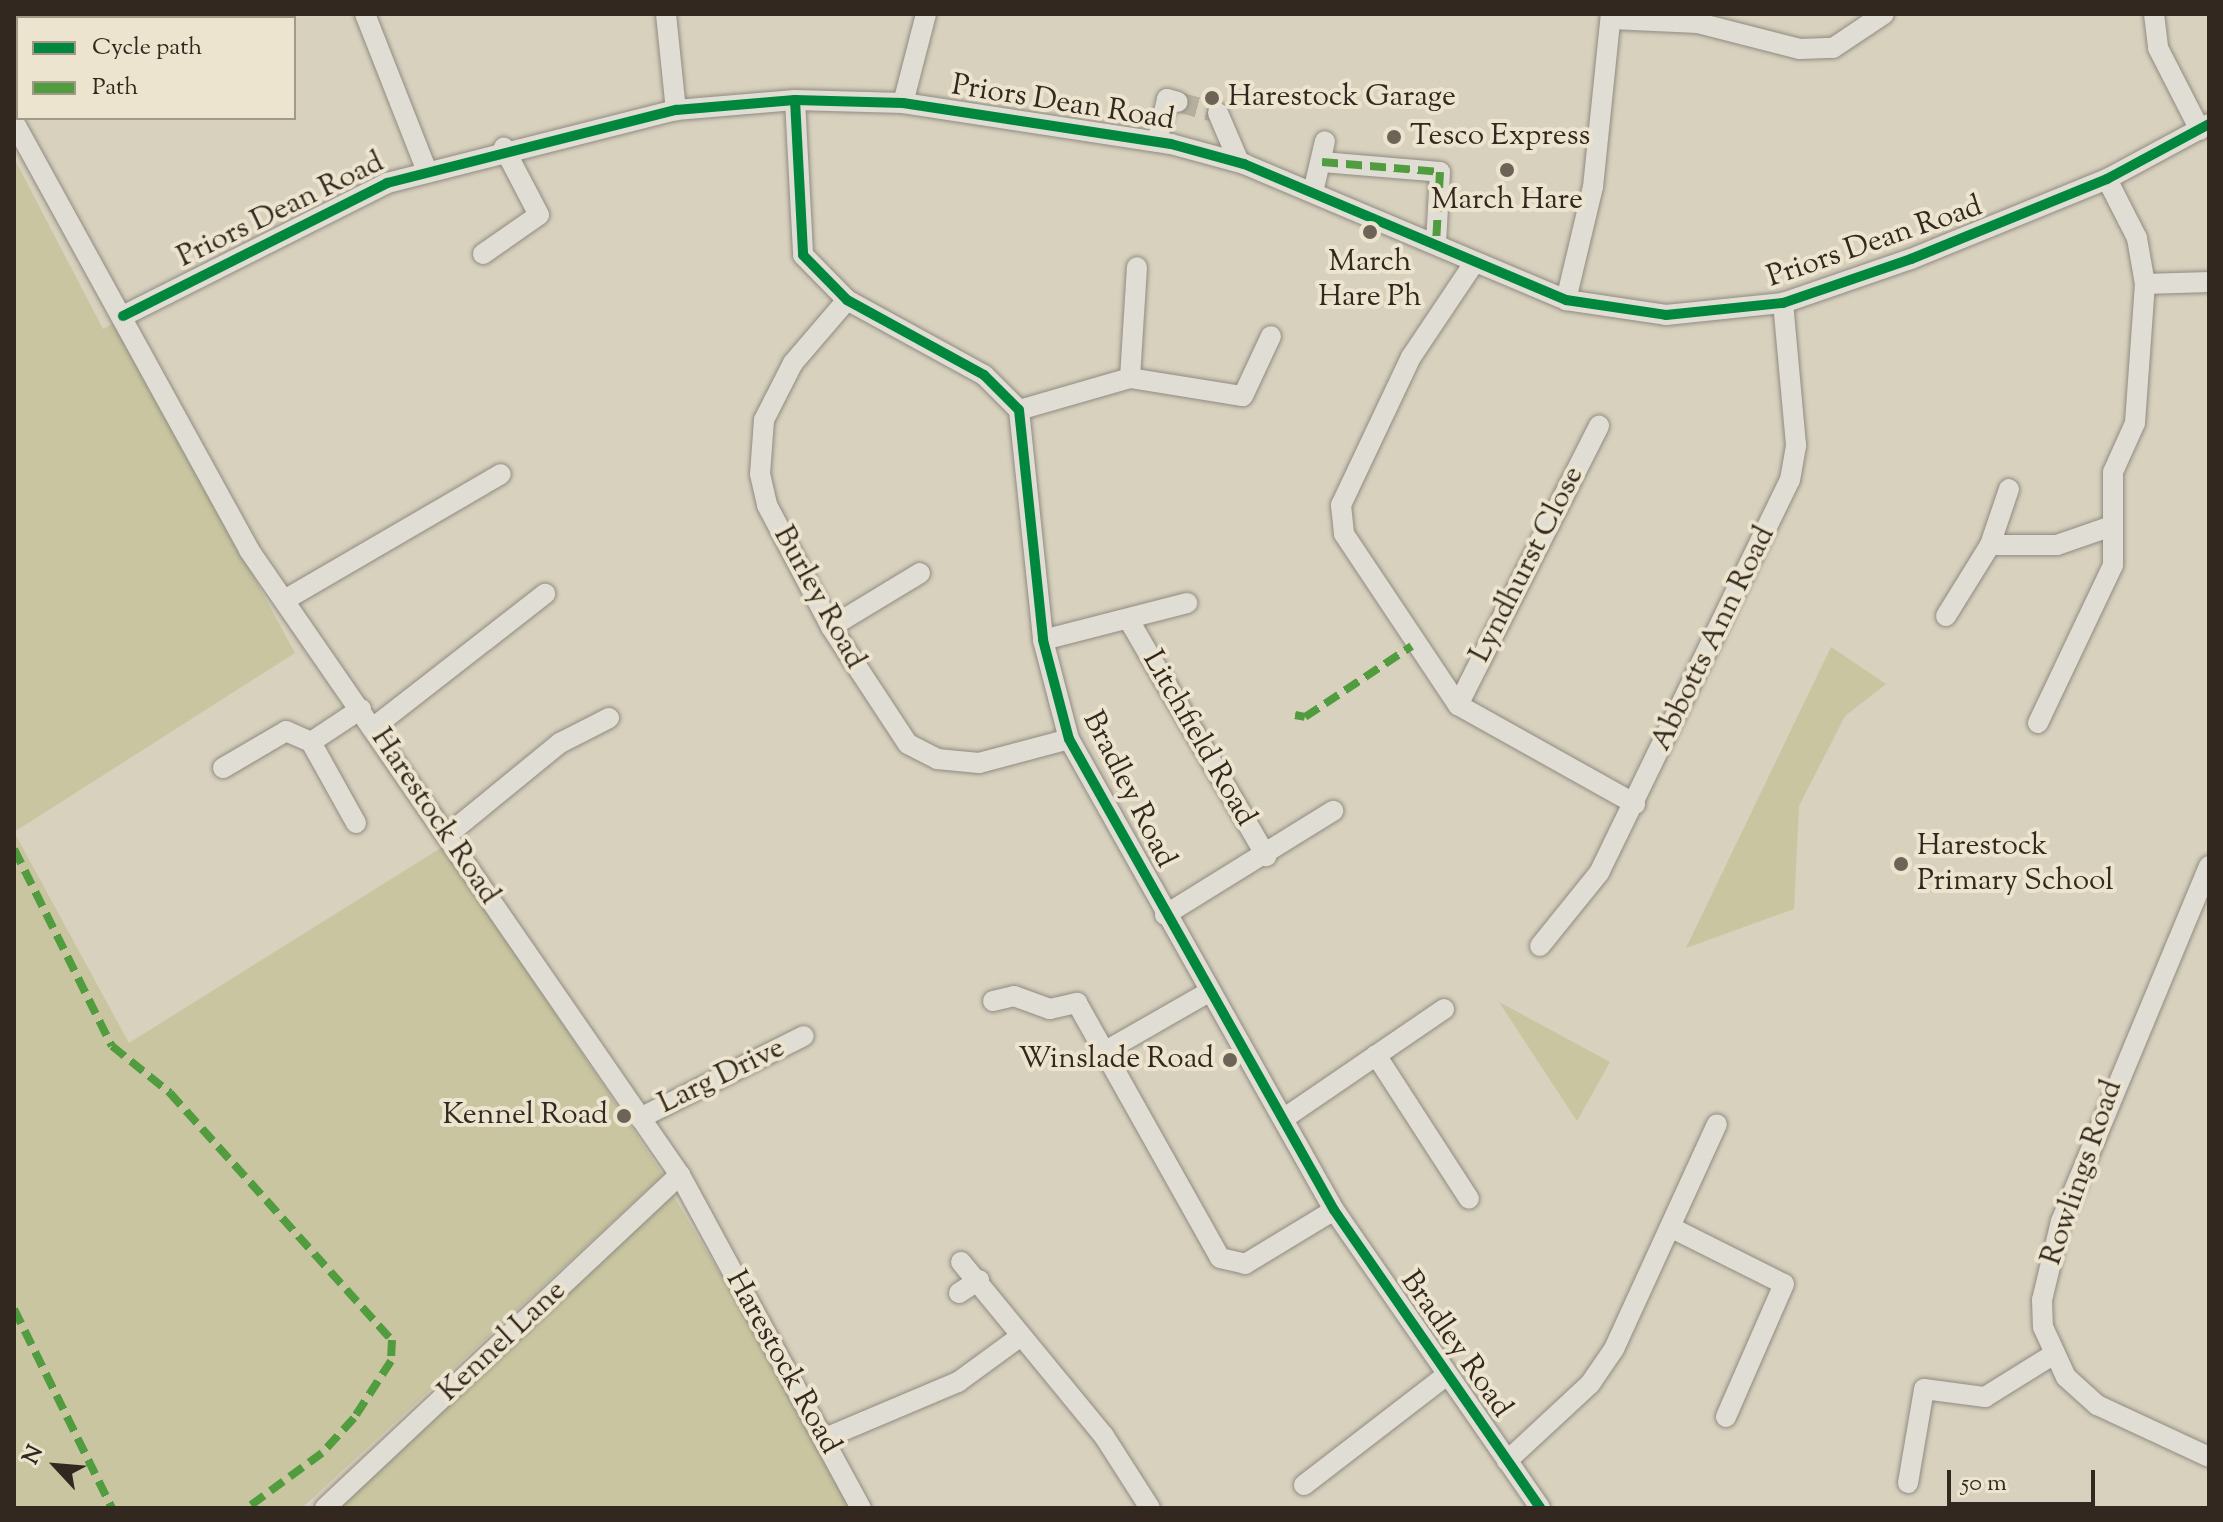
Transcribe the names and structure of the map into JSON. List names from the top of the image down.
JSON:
{
  "streets": {
    "street": [
      "Priors Dean Road",
      "Lyndhurst Close",
      "Burley Road",
      "Abbotts Ann Road",
      "Litchfield Road",
      "Bradley Road",
      "Harestock Road",
      "Larg Drive",
      "Rowlings Road",
      "Kennel Lane"
    ]
  },
  "crossings": [
    ["Priors Dean Road", "Abbotts Ann Road"],
    ["Priors Dean Road", "Harestock Road"],
    ["Burley Road", "Bradley Road"],
    ["Litchfield Road", "Bradley Road"],
    ["Harestock Road", "Larg Drive"],
    ["Harestock Road", "Kennel Lane"]
  ],
  "places": [
    "Harestock Garage",
    "Tesco Express",
    "March Hare",
    "March Hare Ph",
    "Harestock Primary School",
    "Winslade Road",
    "Kennel Road"
  ],
  "legend": ["Cycle path", "Path"],
  "scale_bar": "50 m",
  "north": "top left"
}
